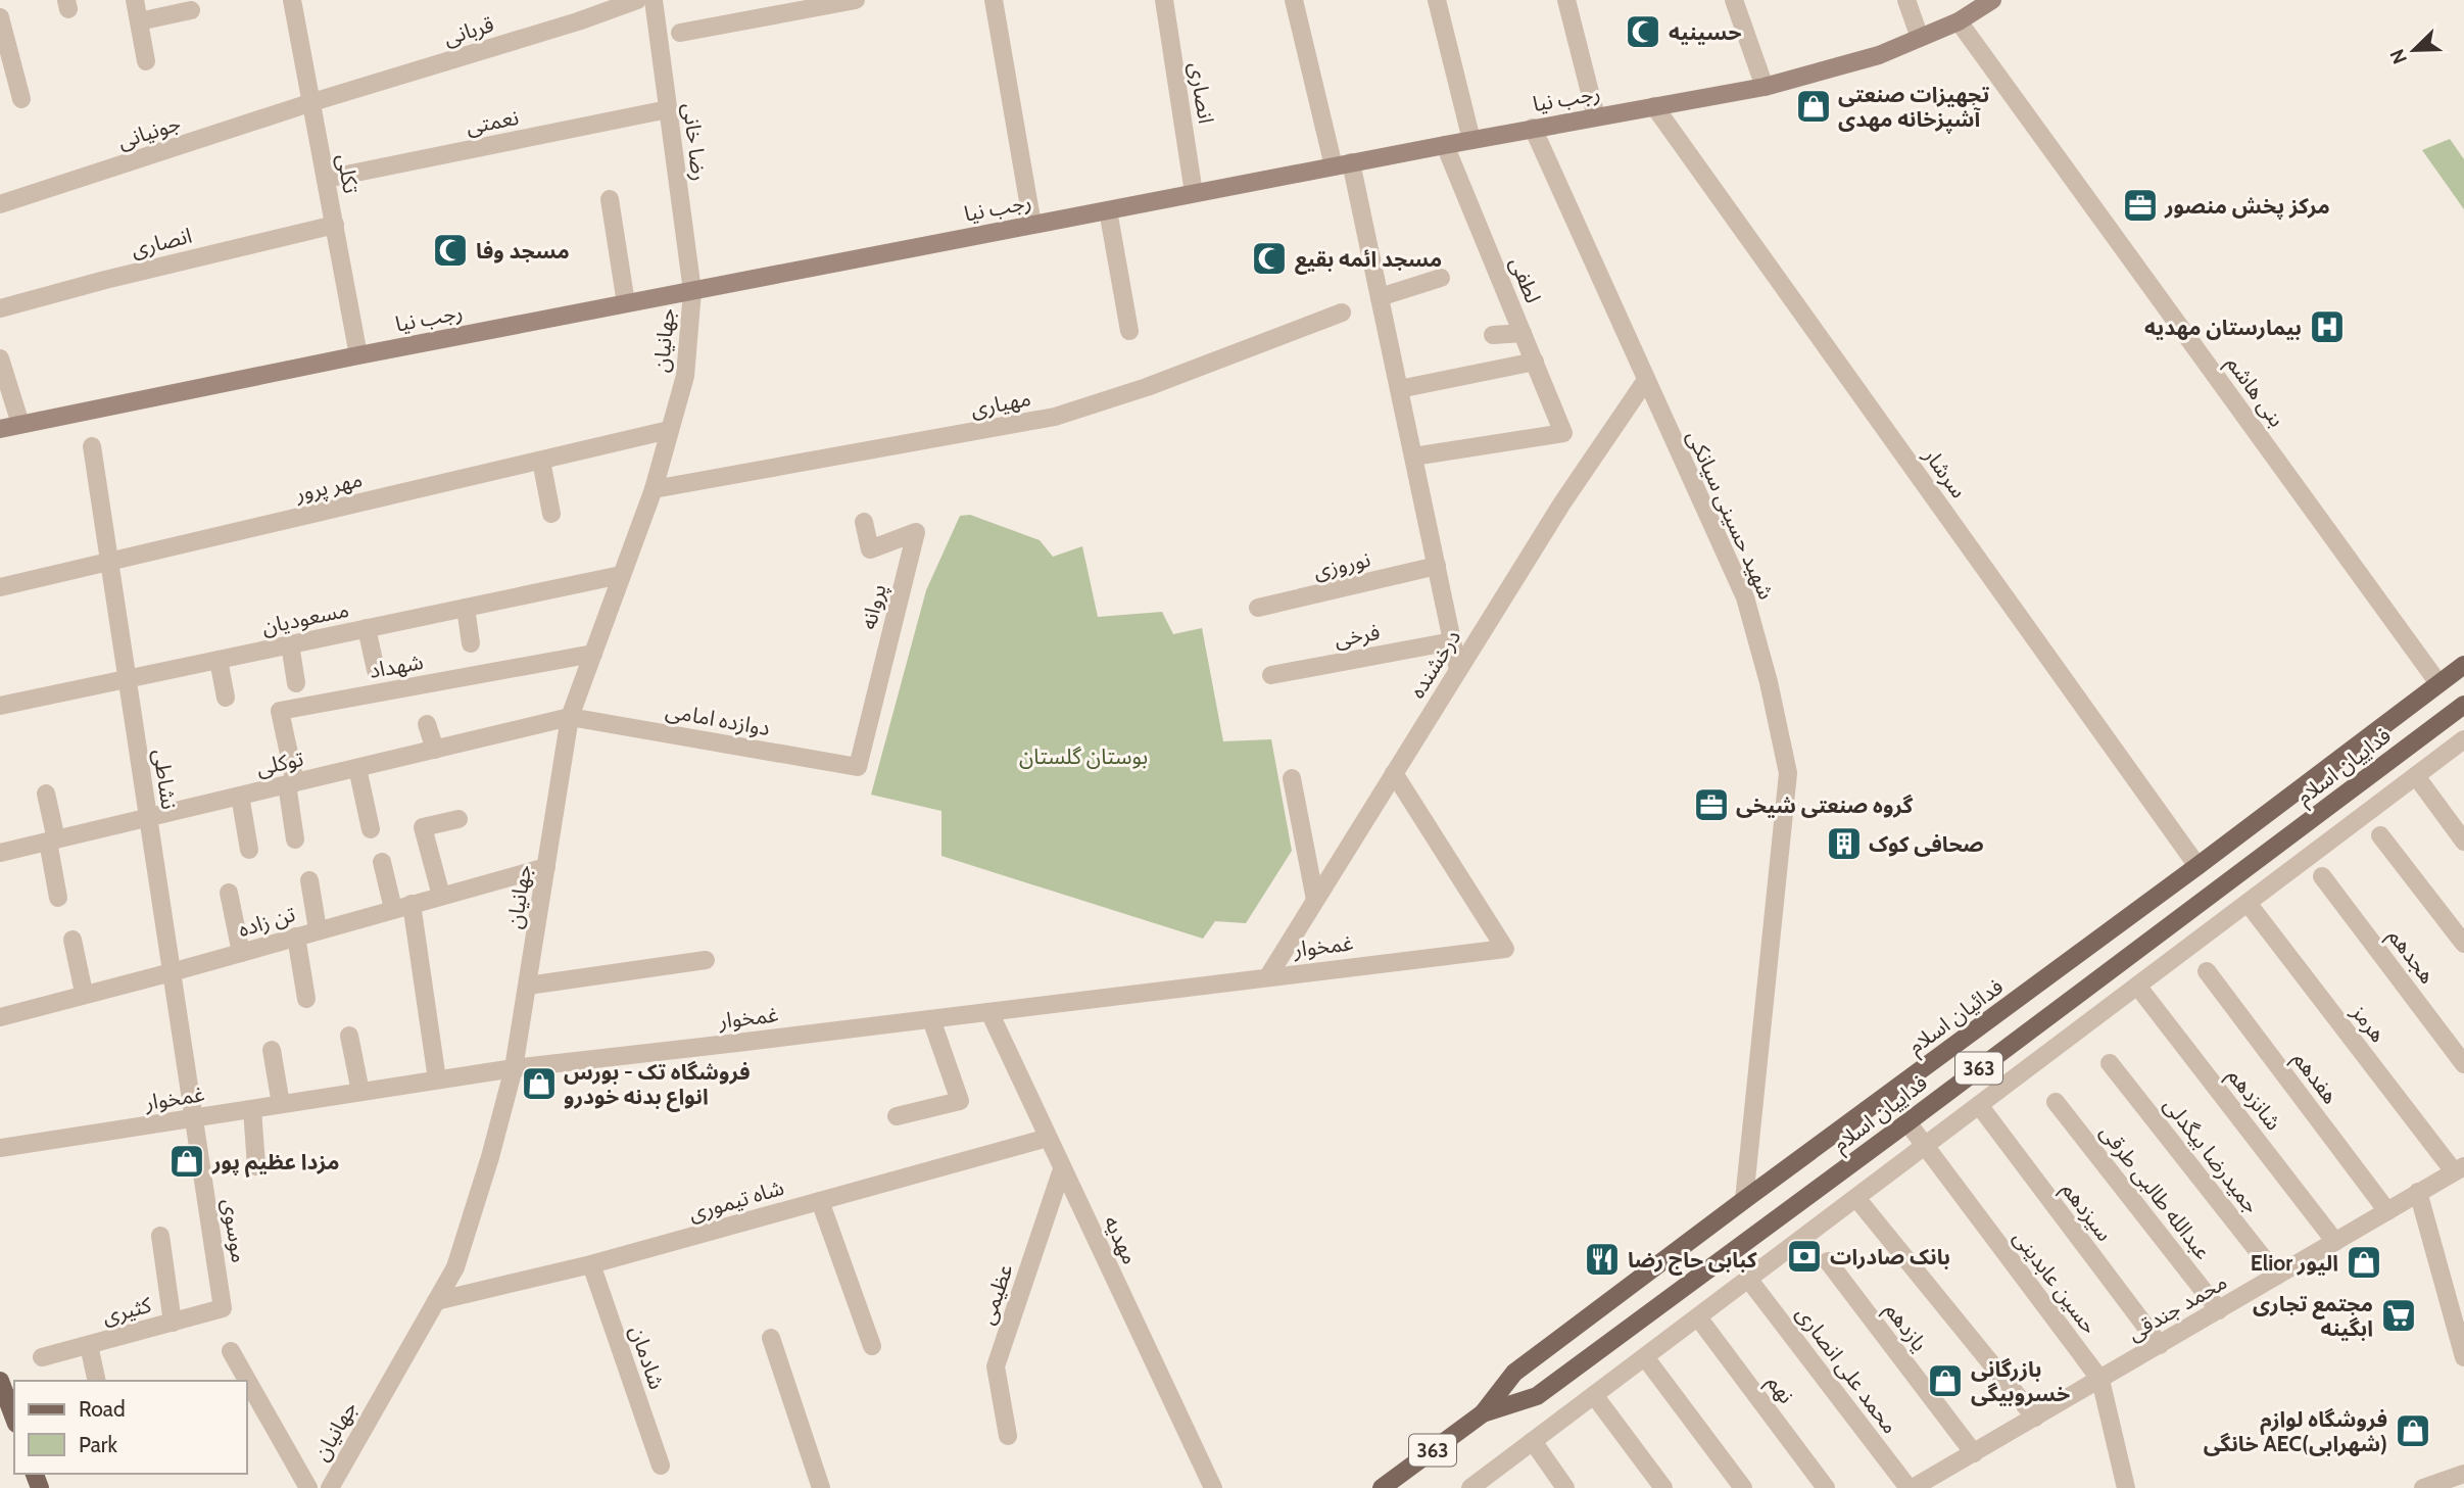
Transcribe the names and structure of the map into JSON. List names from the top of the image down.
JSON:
{
  "streets": {
    "main road": [
      "رجب نیا",
      "فداییان اسلام",
      "فدائیان اسلام",
      "363"
    ],
    "street": [
      "قربانی",
      "انصاری",
      "نعمتی",
      "جونیانی",
      "رضا خانی",
      "تکلی",
      "لطفی",
      "جهانیان",
      "بنی هاشم",
      "مهیاری",
      "سرشار",
      "مهر پرور",
      "شهید حسینی سیانکی",
      "نوروزی",
      "پروانه",
      "مسعودیان",
      "فرخی",
      "درخشنده",
      "شهداد",
      "دوازده امامی",
      "توکلی",
      "نشاطی",
      "تن زاده",
      "غمخوار",
      "هجدهم",
      "هرمز",
      "هفدهم",
      "شانزدهم",
      "جمیدرضا بیگدلی",
      "عبدالله طالبی طرقی",
      "شاه تیموری",
      "سیزدهم",
      "موسوی",
      "مهدیه",
      "حسین عابدینی",
      "عظیمی",
      "محمد جندقی",
      "کثیری",
      "یازدهم",
      "شادمان",
      "محمد علی انصاری",
      "نهم"
    ]
  },
  "crossings": [
    ["قربانی", "جونیانی"],
    ["قربانی", "تکلی"],
    ["انصاری", "رجب نیا"],
    ["انصاری", "تکلی"],
    ["رجب نیا", "رضا خانی"],
    ["رجب نیا", "تکلی"],
    ["رجب نیا", "لطفی"],
    ["رجب نیا", "جهانیان"],
    ["رجب نیا", "بنی هاشم"],
    ["رجب نیا", "سرشار"],
    ["رجب نیا", "شهید حسینی سیانکی"],
    ["نعمتی", "رضا خانی"],
    ["نعمتی", "تکلی"],
    ["جونیانی", "تکلی"],
    ["رضا خانی", "جهانیان"],
    ["جهانیان", "مهیاری"],
    ["جهانیان", "مهر پرور"],
    ["جهانیان", "مسعودیان"],
    ["جهانیان", "شهداد"],
    ["جهانیان", "دوازده امامی"],
    ["جهانیان", "توکلی"],
    ["جهانیان", "تن زاده"],
    ["جهانیان", "غمخوار"],
    ["جهانیان", "شاه تیموری"],
    ["بنی هاشم", "فدائیان اسلام"],
    ["سرشار", "فدائیان اسلام"],
    ["مهر پرور", "نشاطی"],
    ["شهید حسینی سیانکی", "درخشنده"],
    ["شهید حسینی سیانکی", "فدائیان اسلام"],
    ["پروانه", "دوازده امامی"],
    ["مسعودیان", "نشاطی"],
    ["درخشنده", "غمخوار"],
    ["شهداد", "توکلی"],
    ["دوازده امامی", "توکلی"],
    ["توکلی", "نشاطی"],
    ["فداییان اسلام", "فدائیان اسلام"],
    ["فداییان اسلام", "حسین عابدینی"],
    ["نشاطی", "تن زاده"],
    ["نشاطی", "غمخوار"],
    ["نشاطی", "موسوی"],
    ["غمخوار", "موسوی"],
    ["غمخوار", "مهدیه"],
    ["هرمز", "محمد جندقی"],
    ["هفدهم", "محمد جندقی"],
    ["شانزدهم", "محمد جندقی"],
    ["جمیدرضا بیگدلی", "محمد جندقی"],
    ["عبدالله طالبی طرقی", "محمد جندقی"],
    ["شاه تیموری", "مهدیه"],
    ["شاه تیموری", "شادمان"],
    ["سیزدهم", "محمد جندقی"],
    ["موسوی", "کثیری"],
    ["مهدیه", "عظیمی"],
    ["حسین عابدینی", "محمد جندقی"],
    ["محمد جندقی", "یازدهم"],
    ["محمد جندقی", "محمد علی انصاری"]
  ],
  "parks": ["بوستان گلستان"],
  "places": {
    "mosque": ["حسینیه", "مسجد وفا", "مسجد ائمه بقیع"],
    "shop": [
      "تجهیزات صنعتی آشپزخانه مهدی",
      "فروشگاه تک - بورس انواع بدنه خودرو",
      "مزدا عظیم پور",
      "Elior الیور",
      "بازرگانی خسروبیگی",
      "فروشگاه‌ لوازم خانگی AEC(شهرابی)"
    ],
    "office": ["مركز پخش منصور", "گروه صنعتی شیخی"],
    "hospital": ["بیمارستان مهدیه"],
    "building": ["صحافی کوک"],
    "bank": ["بانک صادرات"],
    "restaurant": ["کبابی حاج رضا"],
    "supermarket": ["مجتمع تجاری ابگینه"]
  },
  "legend": ["Road", "Park"],
  "north": "bottom left"
}
